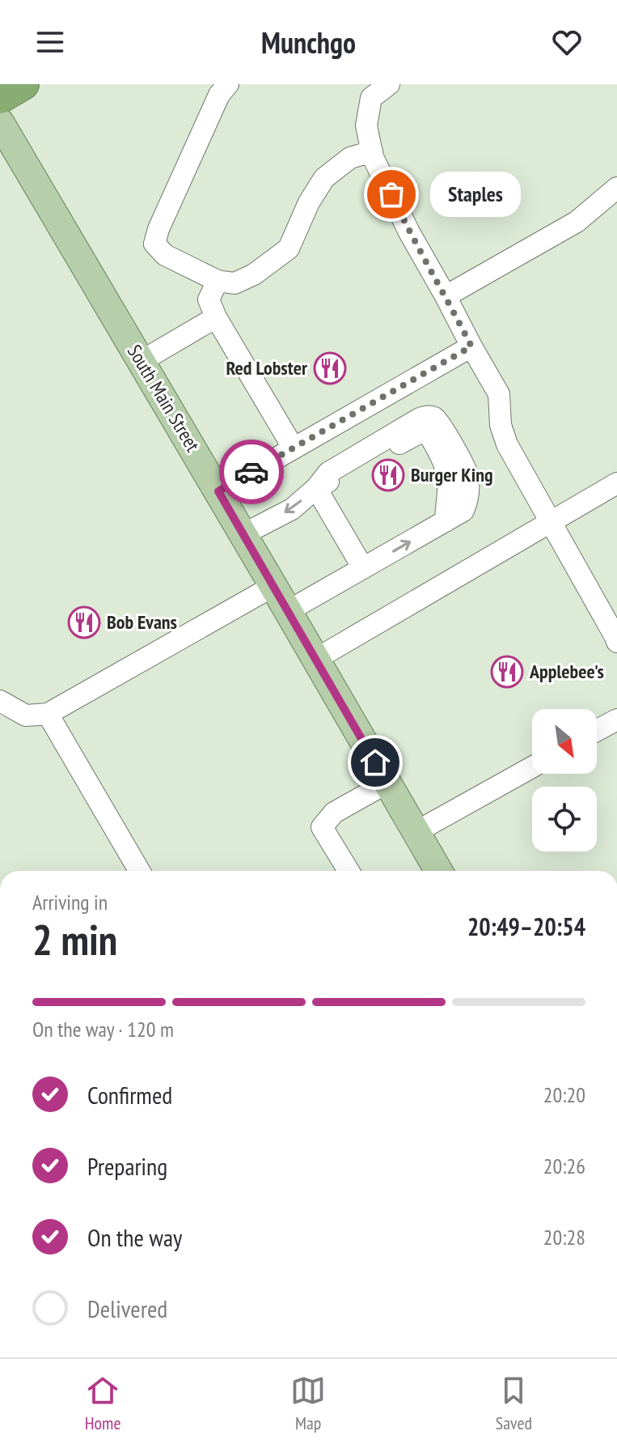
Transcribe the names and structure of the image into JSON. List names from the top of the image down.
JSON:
{
  "streets": {
    "main road": ["South Main Street"]
  },
  "places": {
    "other": ["Staples"],
    "restaurant": [
      "Red Lobster",
      "Burger King",
      "Bob Evans",
      "Applebee's"
    ]
  },
  "north": "bottom right",
  "page": {
    "header": "Munchgo",
    "bubble": "Staples",
    "heading": ["2 min", "Arriving in", "20:49–20:54"],
    "bar": "On the way · 120 m",
    "list": [
      ["Confirmed", "20:20"],
      ["Preparing", "20:26"],
      ["On the way", "20:28"],
      "Delivered"
    ],
    "tabs": ["Home", "Map", "Saved"]
  }
}
